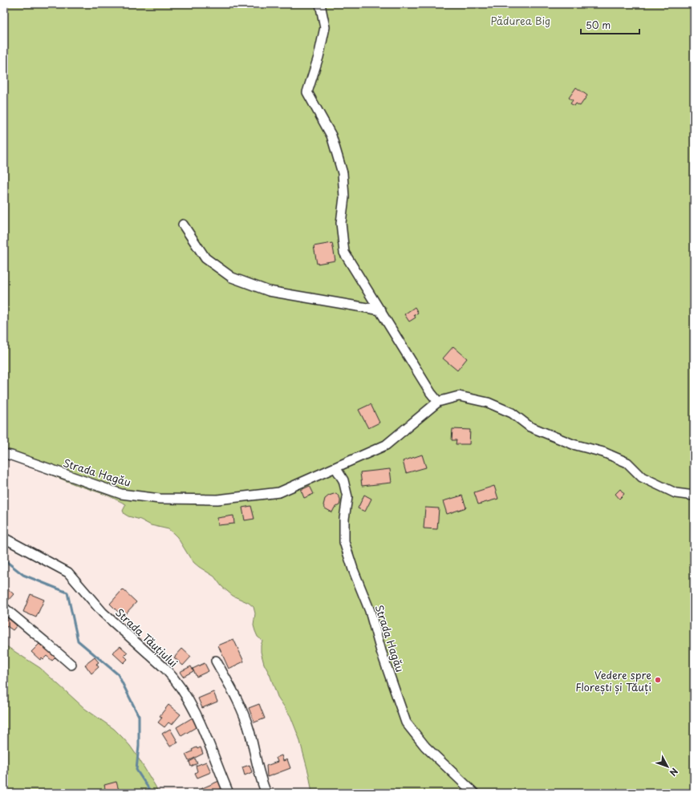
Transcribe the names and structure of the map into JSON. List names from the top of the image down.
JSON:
{
  "streets": {
    "street": ["Strada Hagău", "Strada Tăuțiului"]
  },
  "parks": ["Pădurea Big"],
  "places": ["Vedere spre Florești și Tăuți"],
  "scale_bar": "50 m",
  "north": "bottom right"
}
